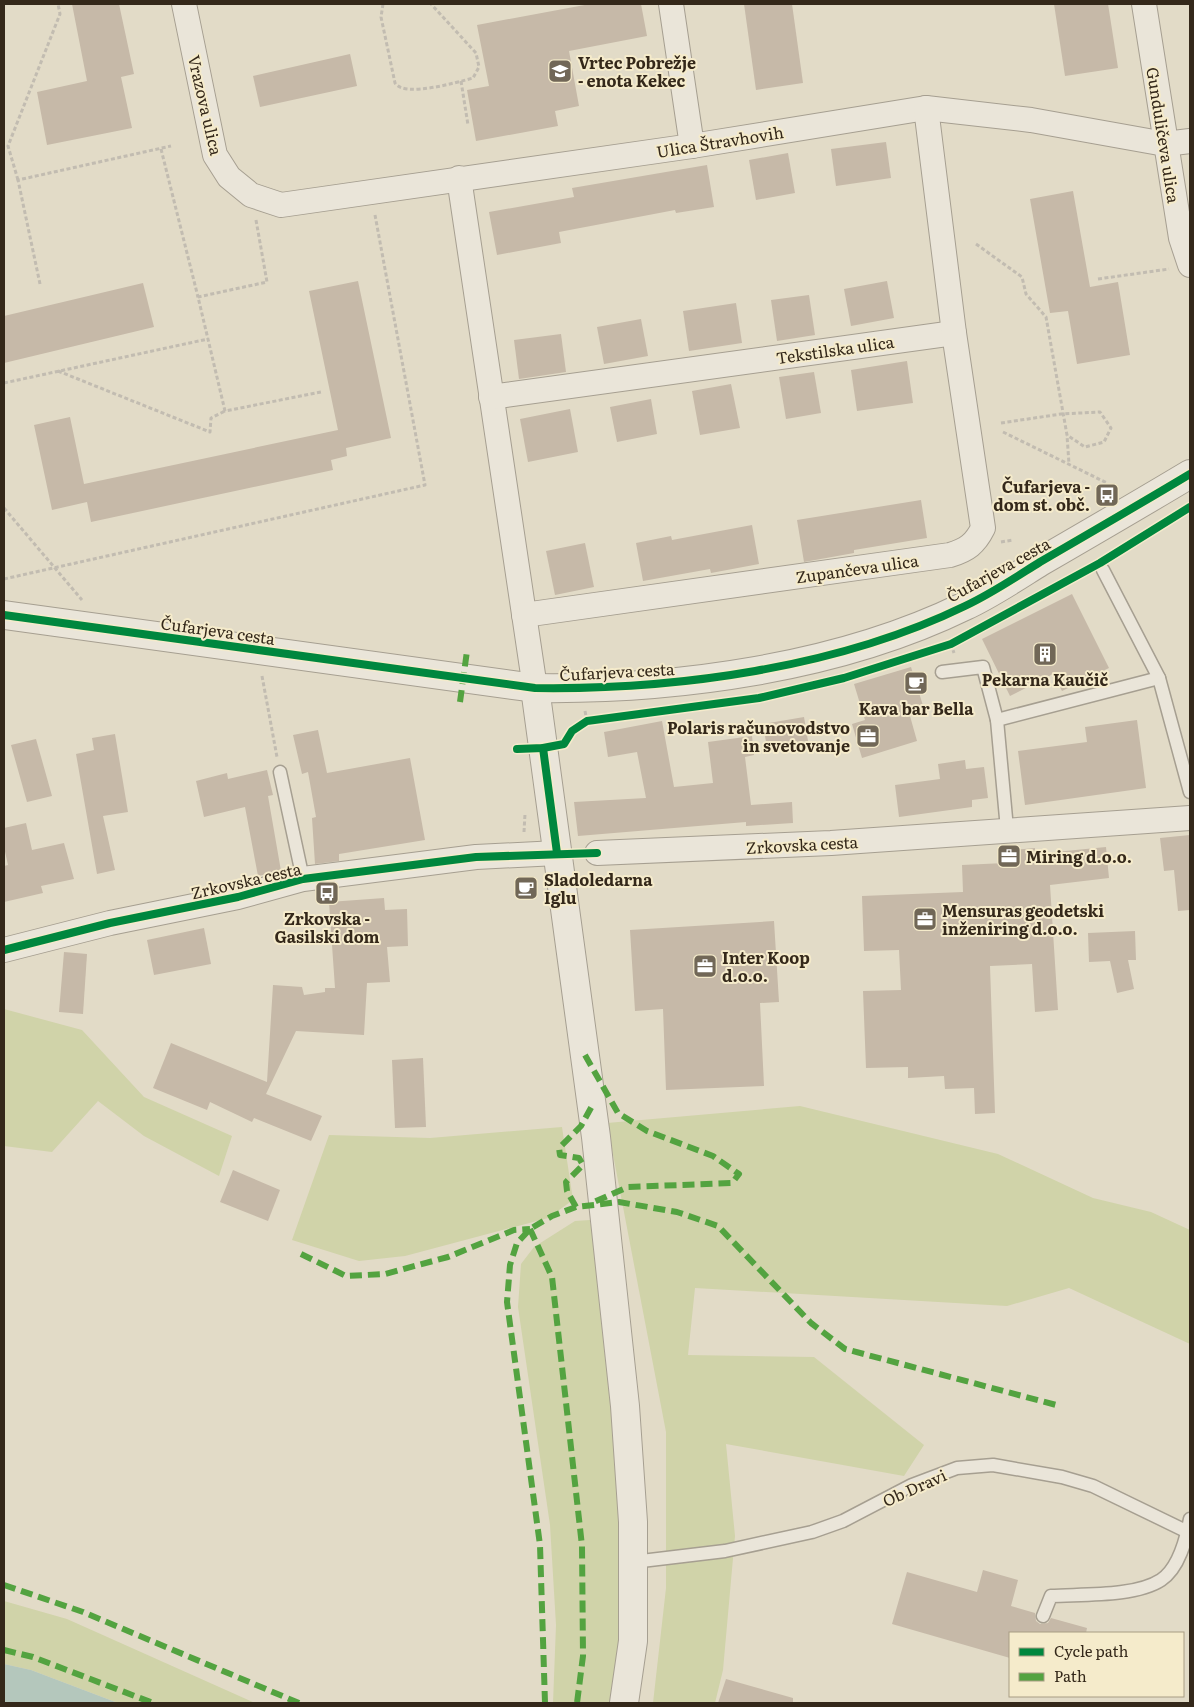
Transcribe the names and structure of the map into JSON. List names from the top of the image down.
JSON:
{
  "streets": {
    "street": [
      "Vrazova ulica",
      "Gunduličeva ulica",
      "Ulica Štravhovih",
      "Tekstilska ulica",
      "Zupančeva ulica",
      "Čufarjeva cesta",
      "Zrkovska cesta"
    ],
    "lane": ["Ob Dravi"]
  },
  "crossings": [
    ["Vrazova ulica", "Ulica Štravhovih"],
    ["Gunduličeva ulica", "Ulica Štravhovih"],
    ["Tekstilska ulica", "Zupančeva ulica"]
  ],
  "places": {
    "school or university": ["Vrtec Pobrežje - enota Kekec"],
    "bus stop": ["Čufarjeva - dom st. obč.", "Zrkovska - Gasilski dom"],
    "building": ["Pekarna Kaučič"],
    "cafe": ["Kava bar Bella", "Sladoledarna Iglu"],
    "office": [
      "Polaris računovodstvo in svetovanje",
      "Miring d.o.o.",
      "Mensuras geodetski inženiring d.o.o.",
      "Inter Koop d.o.o."
    ]
  },
  "legend": ["Cycle path", "Path"]
}
